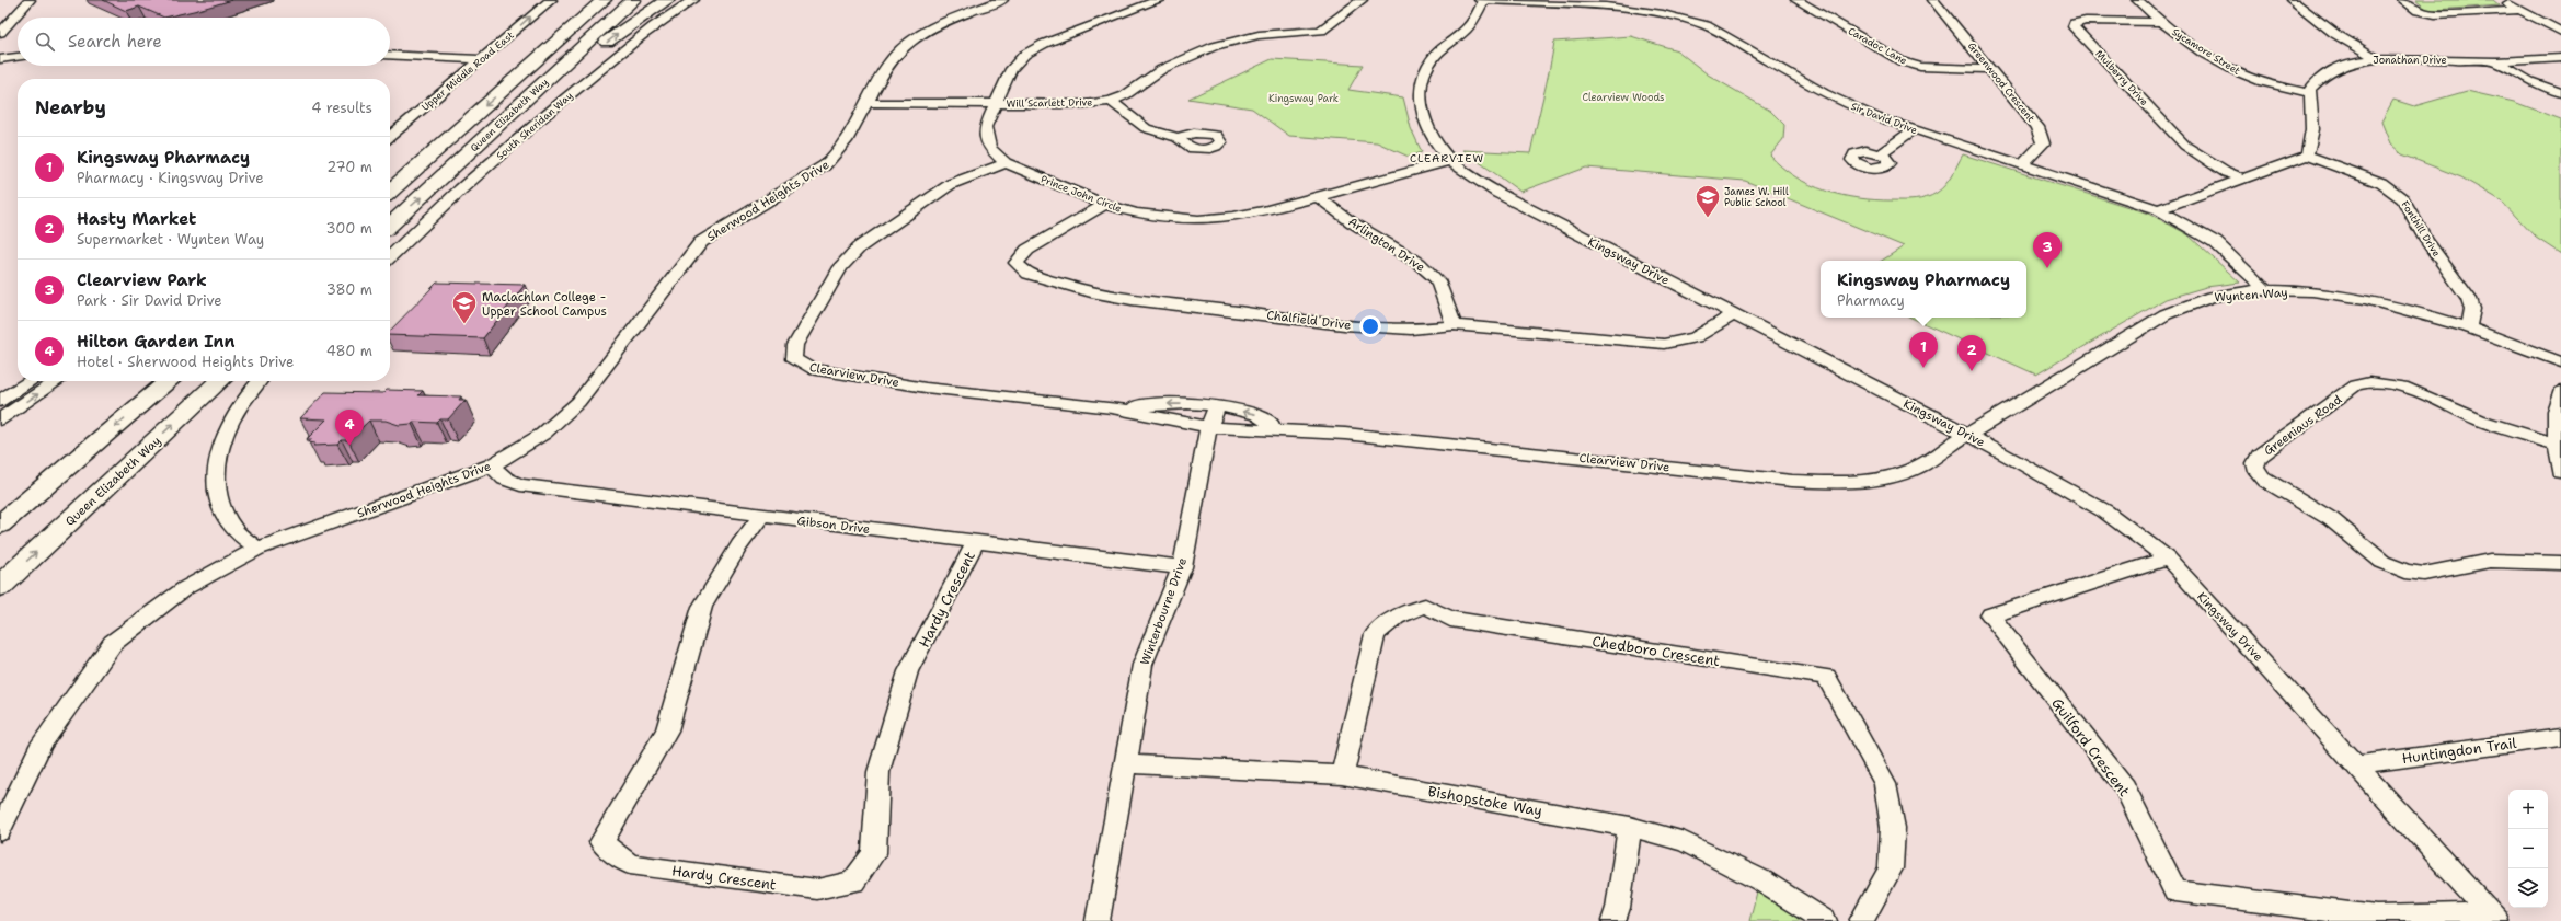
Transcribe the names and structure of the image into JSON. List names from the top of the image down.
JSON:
{
  "streets": {
    "highway": ["Queen Elizabeth Way"],
    "street": [
      "Caradoc Lane",
      "Sycamore Street",
      "Jonathan Drive",
      "Upper Middle Road East",
      "Mulberry Drive",
      "Greenwood Crescent",
      "Will Scarlett Drive",
      "Sir David Drive",
      "South Sheridan Way",
      "Prince John Circle",
      "Sherwood Heights Drive",
      "Fonthill Drive",
      "Arlington Drive",
      "Kingsway Drive",
      "Wynten Way",
      "Chalfield Drive",
      "Clearview Drive",
      "Greeniaus Road",
      "Gibson Drive",
      "Hardy Crescent",
      "Winterbourne Drive",
      "Chedboro Crescent",
      "Guilford Crescent",
      "Huntingdon Trail",
      "Bishopstoke Way"
    ]
  },
  "crossings": [
    ["Caradoc Lane", "Greenwood Crescent"],
    ["Sycamore Street", "Jonathan Drive"],
    ["Sycamore Street", "Mulberry Drive"],
    ["Greenwood Crescent", "Sir David Drive"],
    ["Will Scarlett Drive", "Prince John Circle"],
    ["Will Scarlett Drive", "Sherwood Heights Drive"],
    ["Sir David Drive", "Kingsway Drive"],
    ["Sir David Drive", "Wynten Way"],
    ["Prince John Circle", "Arlington Drive"],
    ["Prince John Circle", "Kingsway Drive"],
    ["Prince John Circle", "Chalfield Drive"],
    ["Prince John Circle", "Clearview Drive"],
    ["Sherwood Heights Drive", "Gibson Drive"],
    ["Fonthill Drive", "Wynten Way"],
    ["Arlington Drive", "Chalfield Drive"],
    ["Kingsway Drive", "Wynten Way"],
    ["Kingsway Drive", "Chalfield Drive"],
    ["Kingsway Drive", "Clearview Drive"],
    ["Kingsway Drive", "Guilford Crescent"],
    ["Kingsway Drive", "Huntingdon Trail"],
    ["Wynten Way", "Clearview Drive"],
    ["Clearview Drive", "Winterbourne Drive"],
    ["Gibson Drive", "Hardy Crescent"],
    ["Gibson Drive", "Winterbourne Drive"],
    ["Winterbourne Drive", "Bishopstoke Way"],
    ["Chedboro Crescent", "Bishopstoke Way"]
  ],
  "districts": ["CLEARVIEW"],
  "parks": ["Clearview Woods", "Kingsway Park"],
  "places": {
    "school or university": ["James W. Hill Public School", "Maclachlan College - Upper School Campus"]
  },
  "page": {
    "search": "Search here",
    "heading": ["Nearby", "4 results"],
    "list": [
      {
        "mark": "1",
        "name": "Kingsway Pharmacy",
        "note": "Pharmacy · Kingsway Drive",
        "value": "270 m"
      },
      {
        "mark": "2",
        "name": "Hasty Market",
        "note": "Supermarket · Wynten Way",
        "value": "300 m"
      },
      {
        "mark": "3",
        "name": "Clearview Park",
        "note": "Park · Sir David Drive",
        "value": "380 m"
      },
      {
        "mark": "4",
        "name": "Hilton Garden Inn",
        "note": "Hotel · Sherwood Heights Drive",
        "value": "480 m"
      }
    ],
    "pins": [
      "3",
      "1",
      "2",
      "4"
    ],
    "popup": ["Kingsway Pharmacy", "Pharmacy"],
    "map_buttons": ["+", "−"]
  }
}
